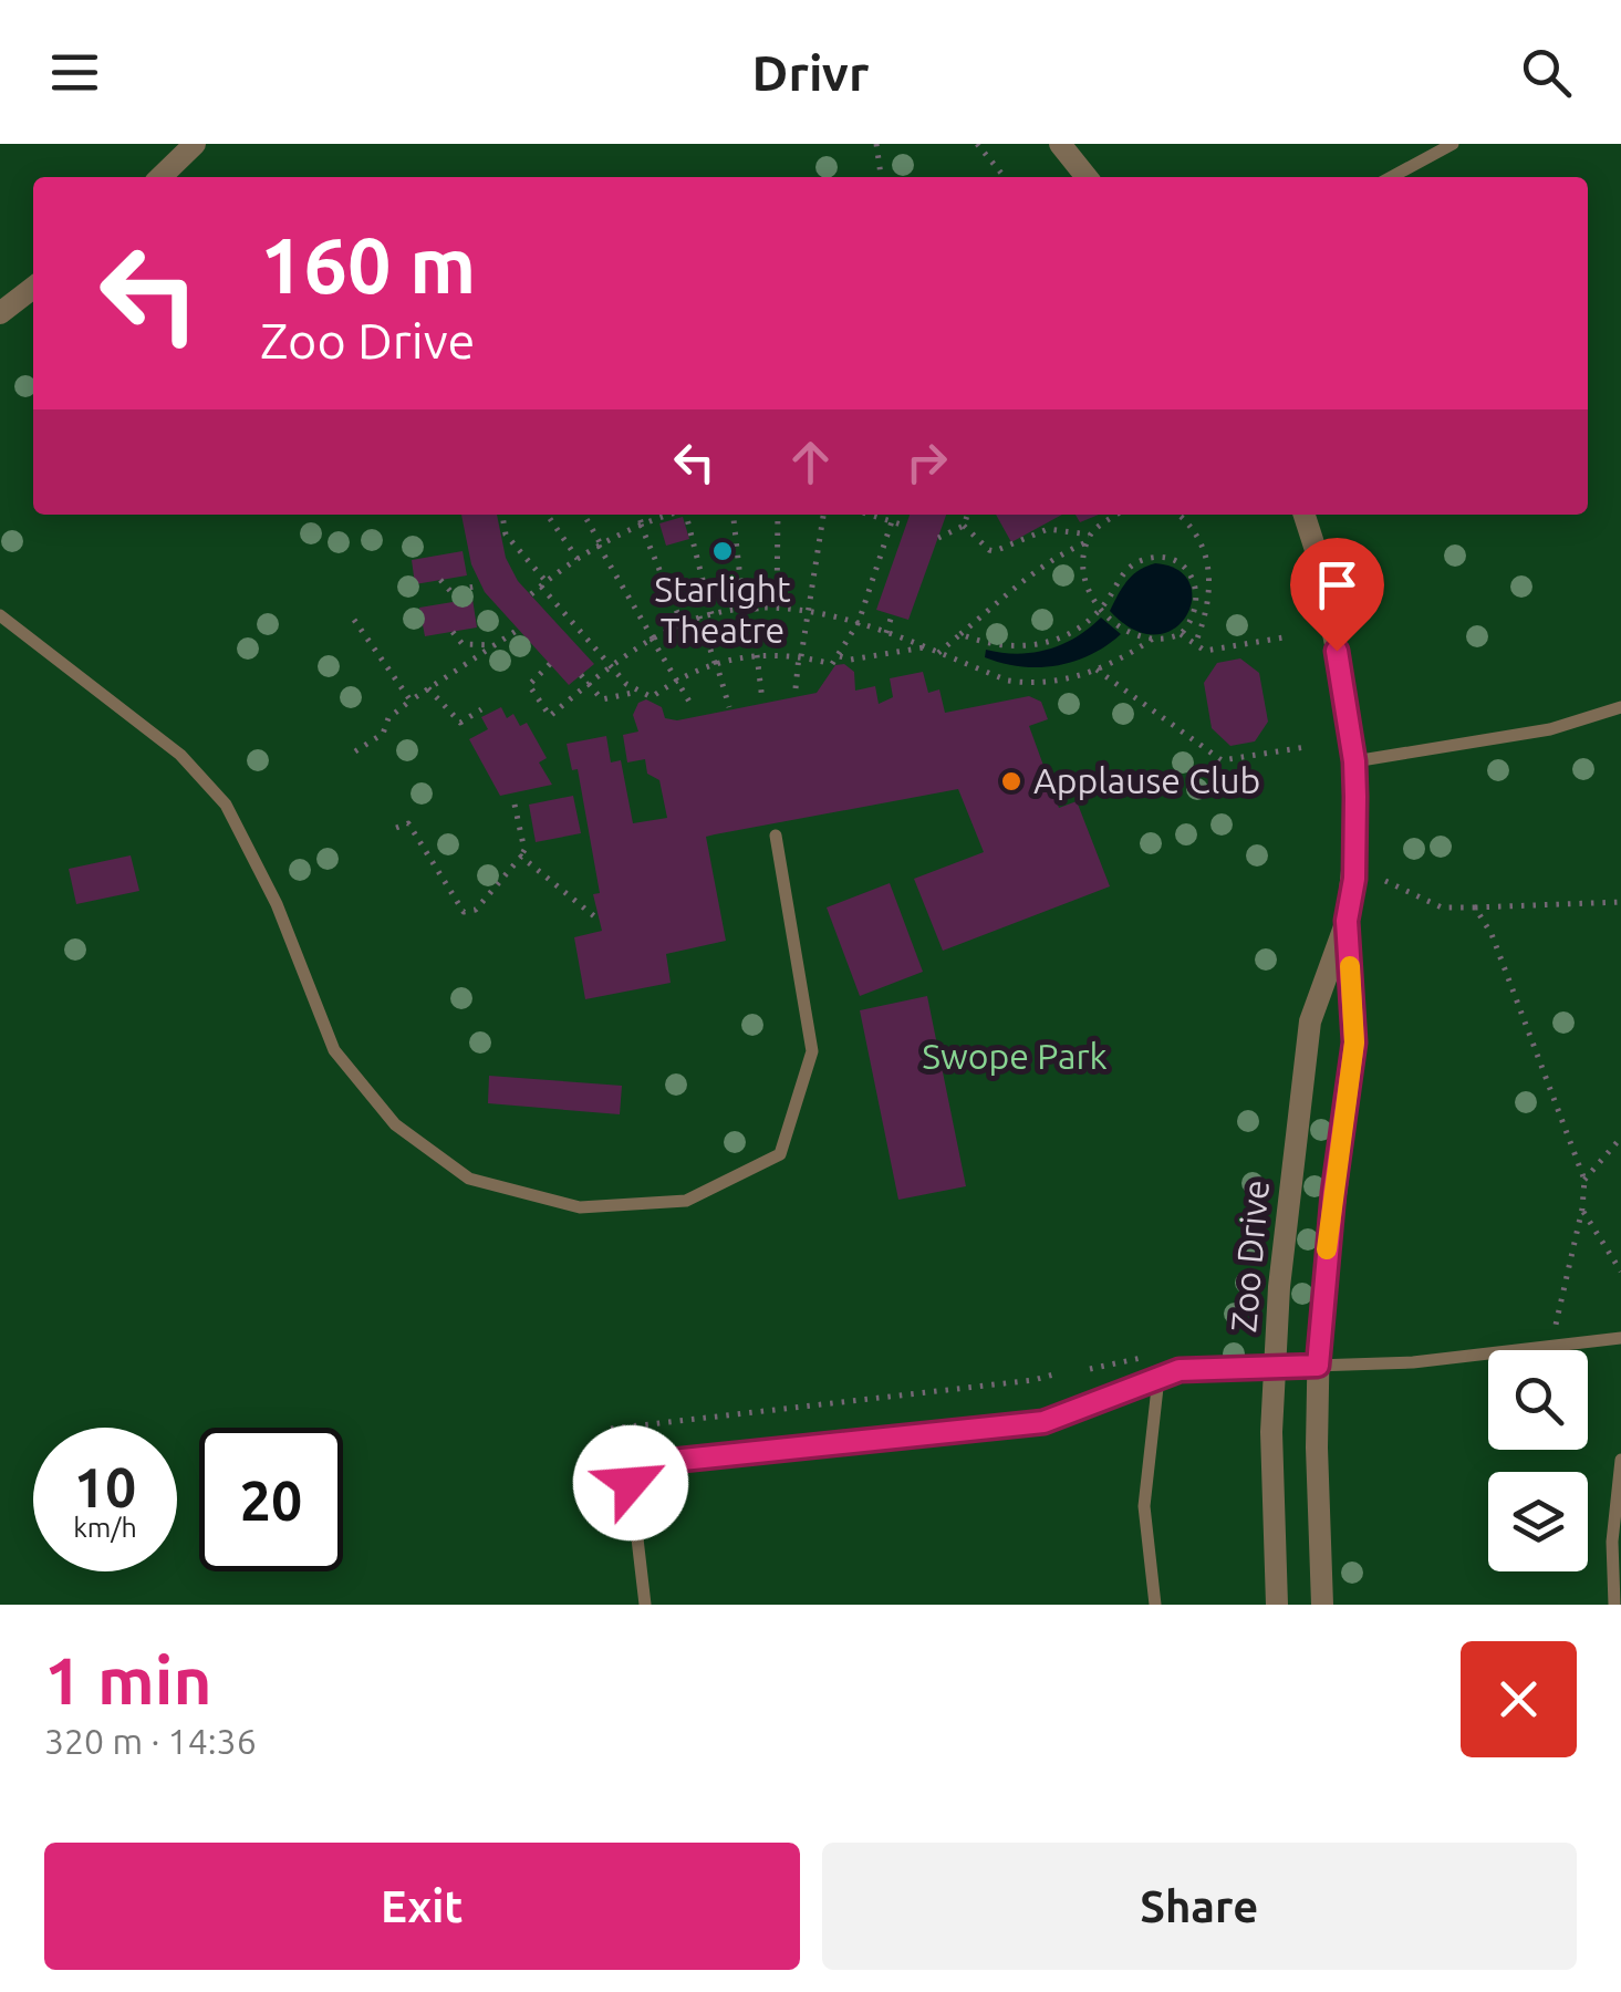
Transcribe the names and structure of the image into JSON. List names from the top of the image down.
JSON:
{
  "streets": {
    "street": ["Zoo Drive"]
  },
  "parks": ["Swope Park"],
  "places": ["Starlight Theatre", "Applause Club"],
  "page": {
    "header": "Drivr",
    "turn": ["160 m", "Zoo Drive"],
    "speed": "10 km/h",
    "limit": "20",
    "heading": ["1 min", "320 m · 14:36"],
    "buttons": ["Exit", "Share"]
  }
}
